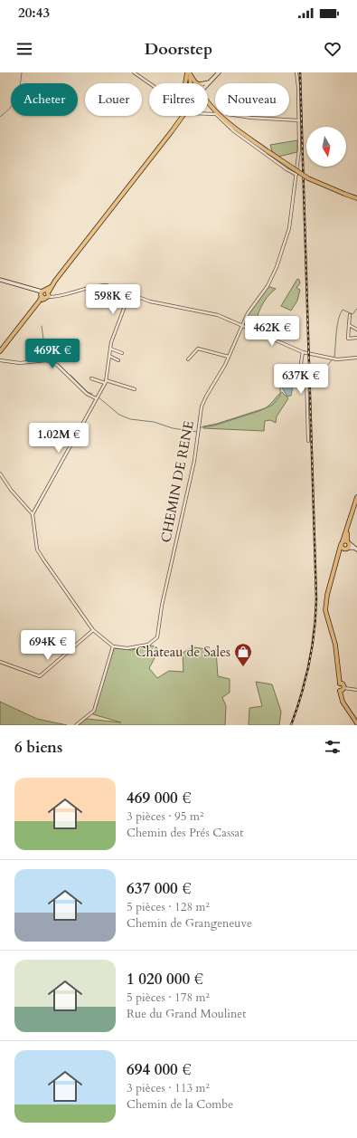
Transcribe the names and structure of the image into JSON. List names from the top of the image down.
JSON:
{
  "streets": {
    "street": ["CHEMIN DE RENE"]
  },
  "places": {
    "shop": ["Château de Sales"]
  },
  "north": "bottom",
  "page": {
    "status": "20:43",
    "header": "Doorstep",
    "chip": [
      "Acheter",
      "Louer",
      "Filtres",
      "Nouveau"
    ],
    "price": [
      "598K €",
      "462K €",
      "469K €",
      "637K €",
      "1.02M €",
      "694K €"
    ],
    "heading": "6 biens",
    "list": [
      {
        "name": "469 000 €",
        "note": "3 pièces · 95 m² · Chemin des Prés Cassat"
      },
      {
        "name": "637 000 €",
        "note": "5 pièces · 128 m² · Chemin de Grangeneuve"
      },
      {
        "name": "1 020 000 €",
        "note": "5 pièces · 178 m² · Rue du Grand Moulinet"
      },
      {
        "name": "694 000 €",
        "note": "3 pièces · 113 m² · Chemin de la Combe"
      }
    ]
  }
}
